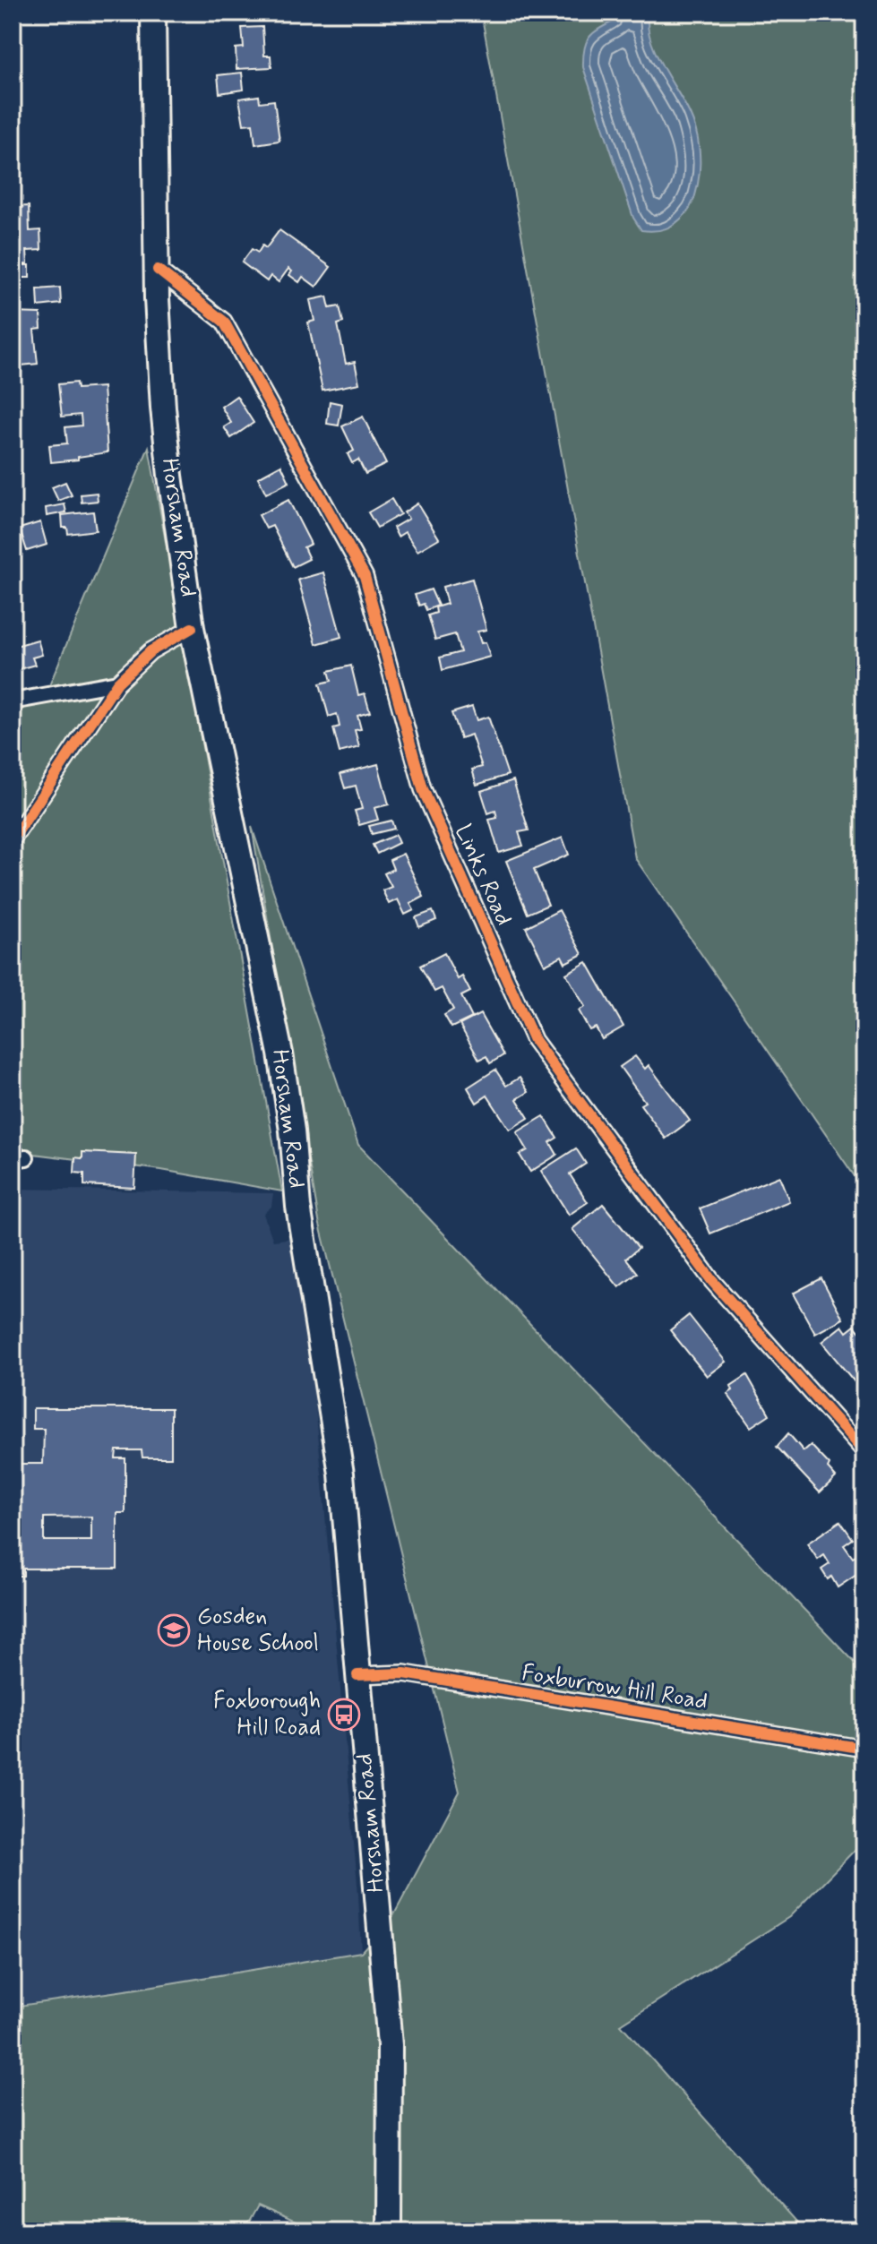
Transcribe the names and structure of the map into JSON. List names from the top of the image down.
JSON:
{
  "streets": {
    "main road": ["Horsham Road"],
    "street": ["Links Road", "Foxburrow Hill Road"]
  },
  "crossings": [
    ["Horsham Road", "Links Road"],
    ["Horsham Road", "Foxburrow Hill Road"]
  ],
  "places": {
    "school or university": ["Gosden House School"],
    "bus stop": ["Foxborough Hill Road"]
  }
}
